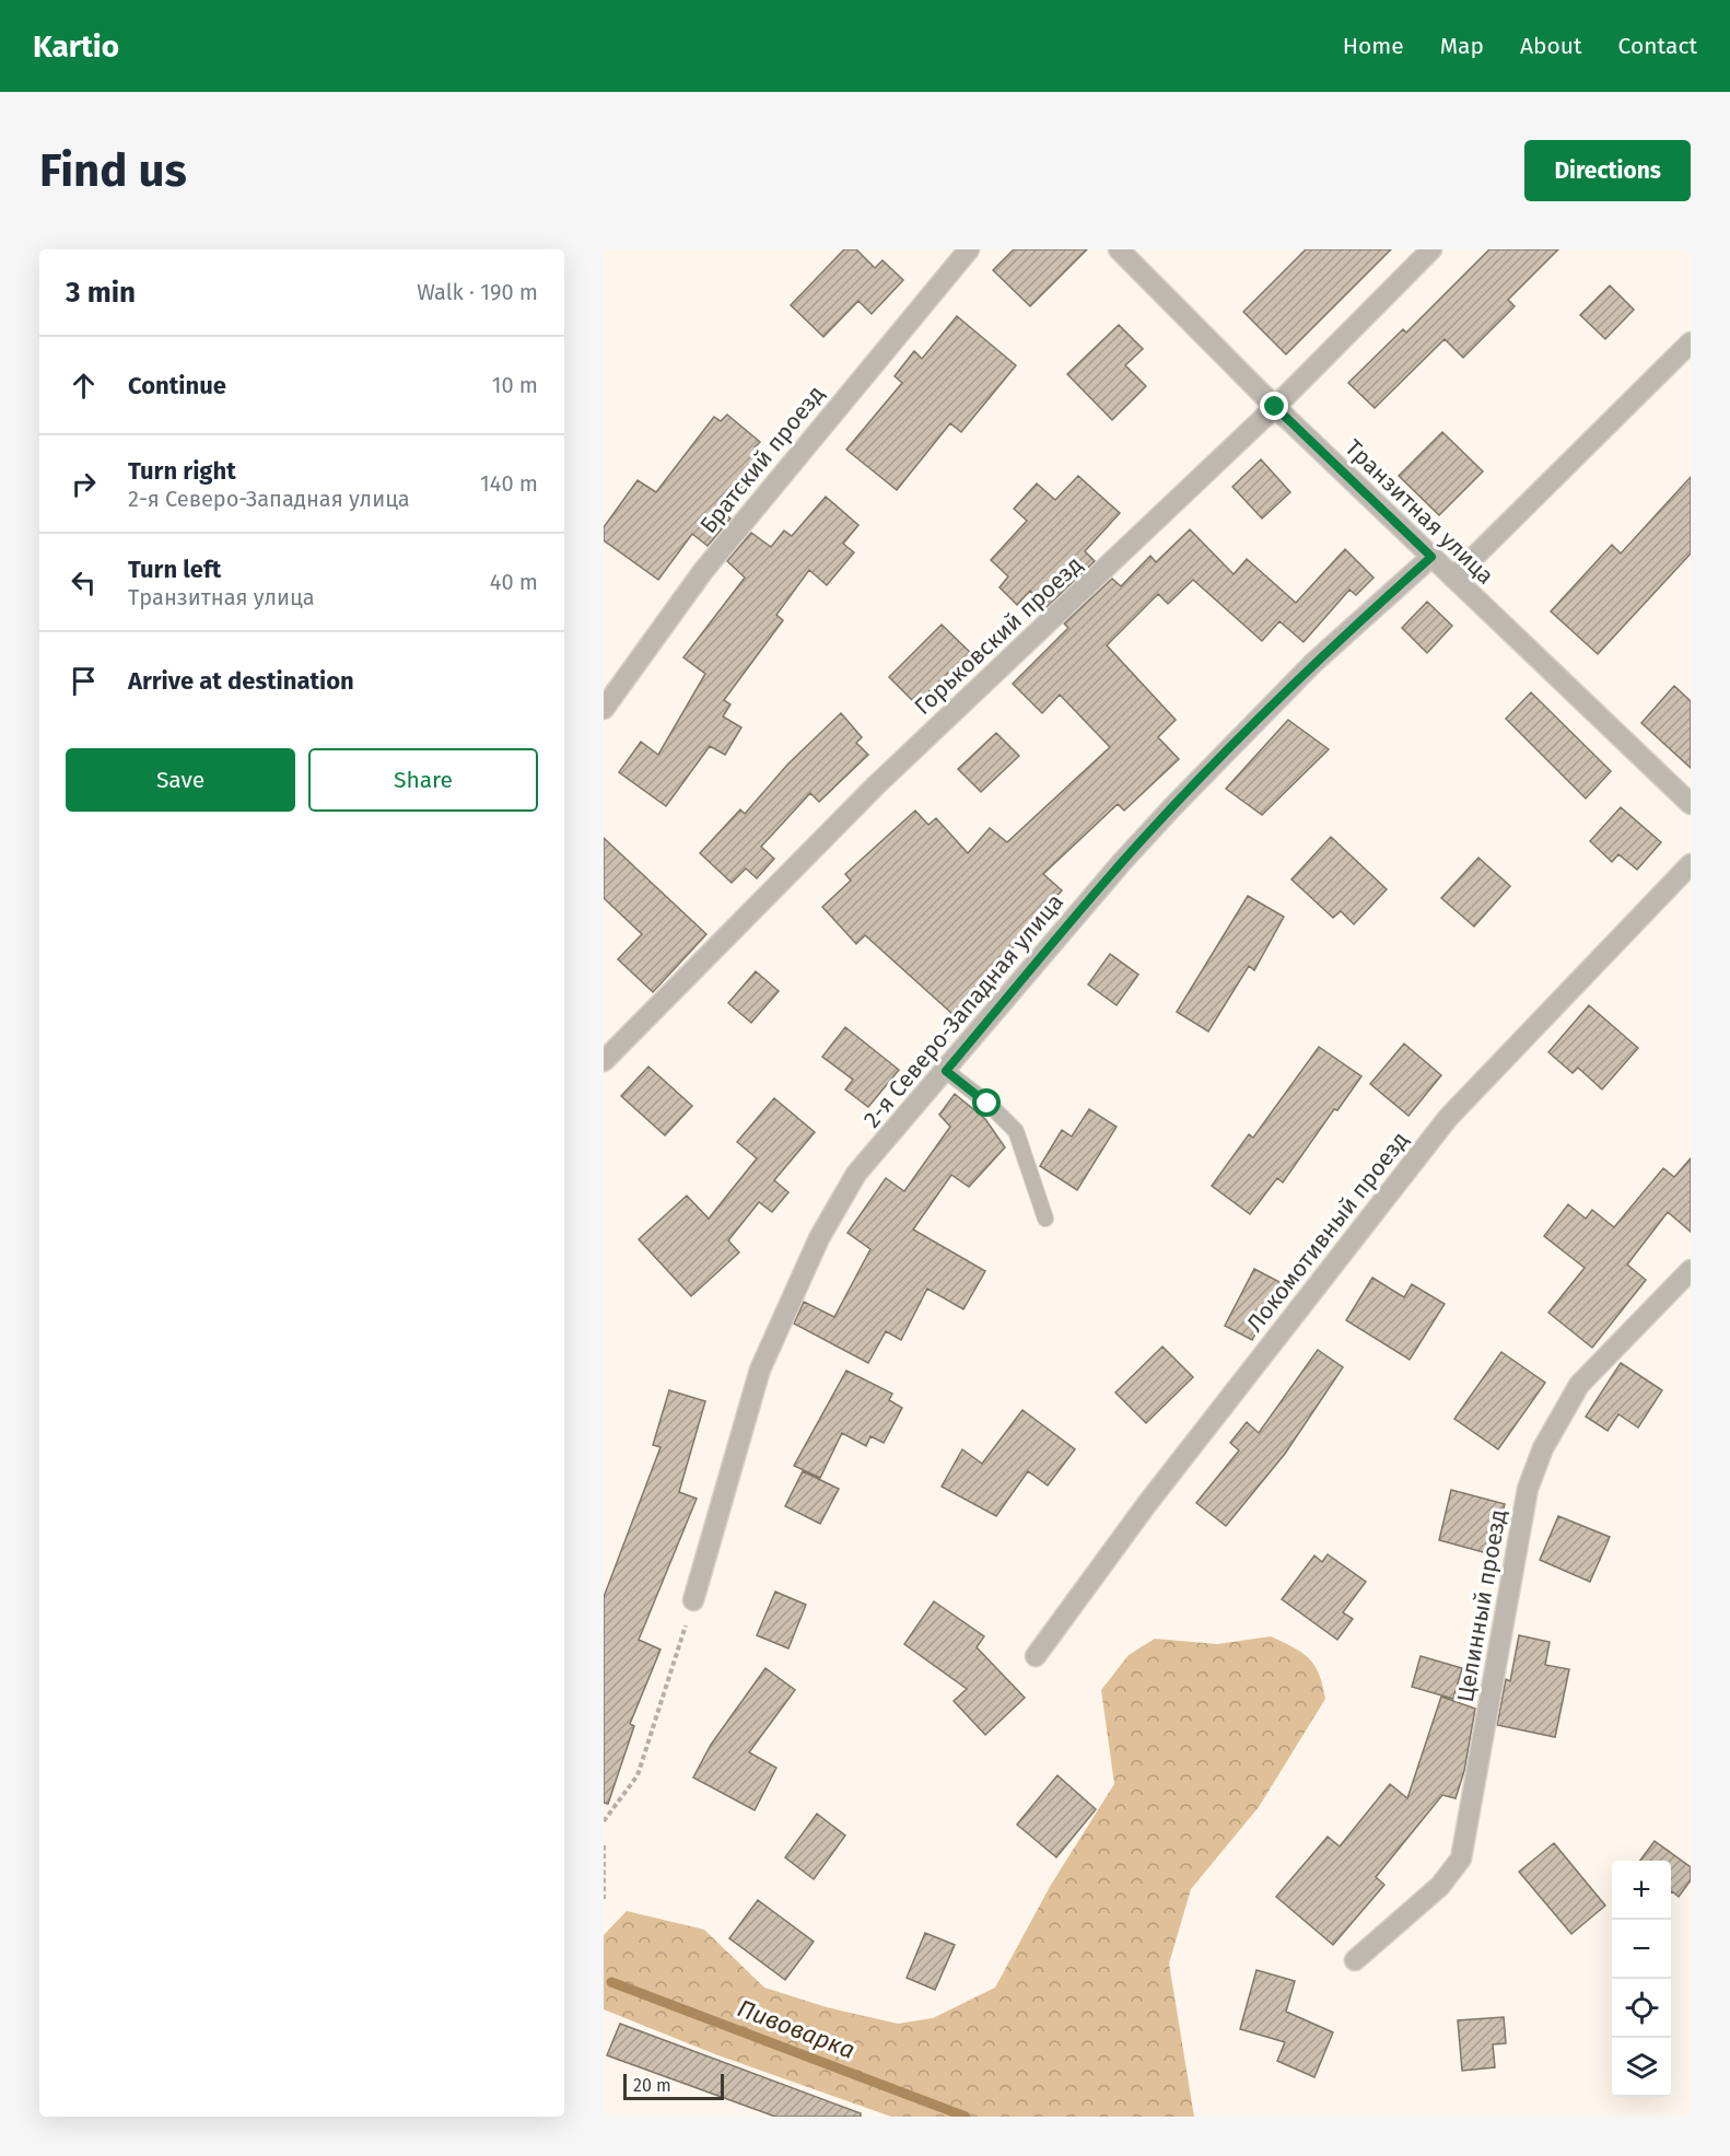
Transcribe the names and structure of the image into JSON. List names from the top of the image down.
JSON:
{
  "streets": {
    "street": [
      "Братский проезд",
      "Транзитная улица",
      "Горьковский проезд",
      "2-я Северо-Западная улица",
      "Локомотивный проезд",
      "Целинный проезд"
    ]
  },
  "crossings": [
    ["Транзитная улица", "Горьковский проезд"],
    ["Транзитная улица", "2-я Северо-Западная улица"]
  ],
  "water": ["Пивоварка"],
  "scale_bar": "20 m",
  "page": {
    "header": "Kartio",
    "nav": [
      "Home",
      "Map",
      "About",
      "Contact"
    ],
    "buttons": [
      "Directions",
      ["Save", "Share"]
    ],
    "title": "Find us",
    "heading": ["3 min", "Walk · 190 m"],
    "list": [
      ["Continue", "10 m"],
      ["Turn right", "2-я Северо-Западная улица", "140 m"],
      ["Turn left", "Транзитная улица", "40 m"],
      "Arrive at destination"
    ],
    "map_buttons": ["+", "−"],
    "scale": "20 m"
  }
}
